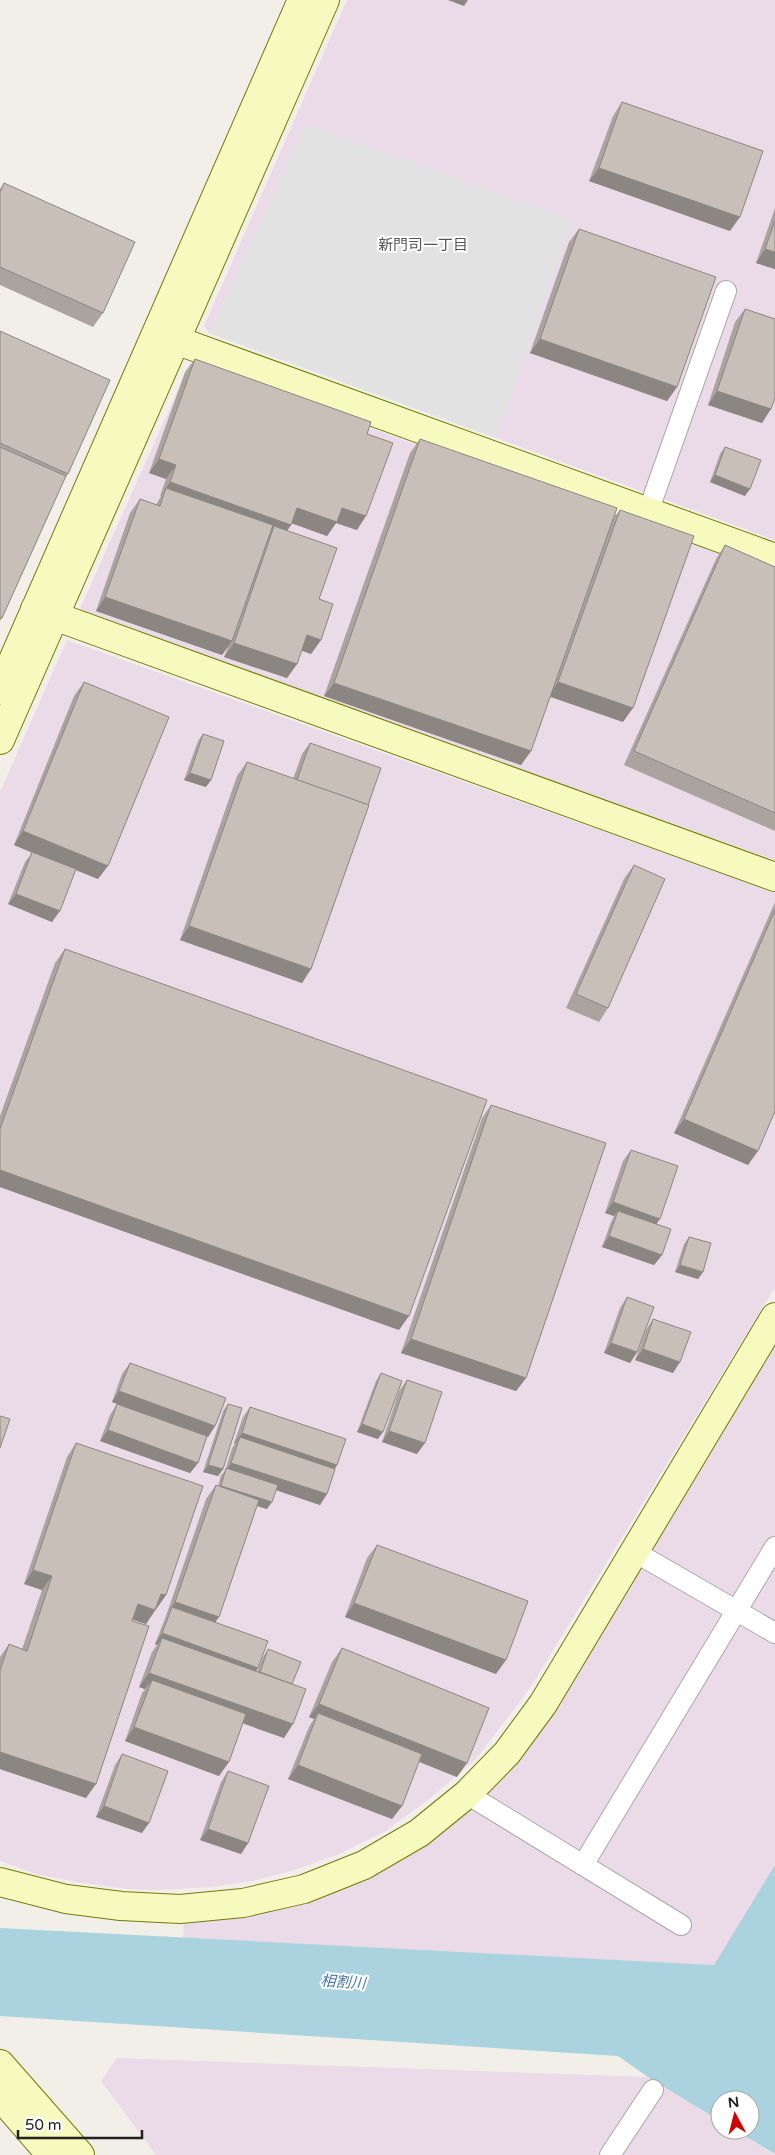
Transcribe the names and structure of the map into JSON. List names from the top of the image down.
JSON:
{
  "districts": ["新門司一丁目"],
  "water": ["相割川"],
  "scale_bar": "50 m",
  "north": "top"
}
